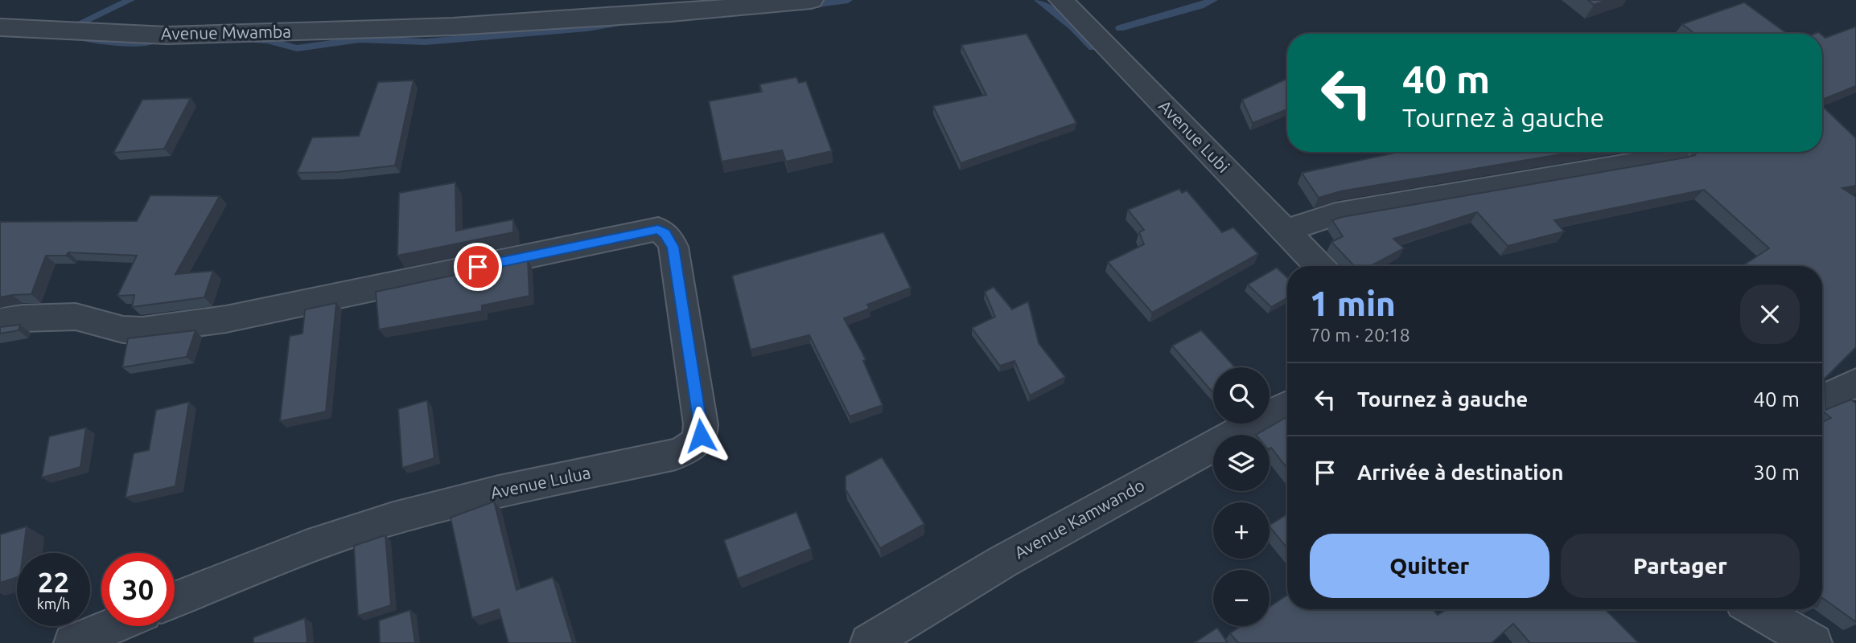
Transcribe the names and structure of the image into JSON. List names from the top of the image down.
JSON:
{
  "streets": {
    "street": [
      "Avenue Mwamba",
      "Avenue Lubi",
      "Avenue Lulua",
      "Avenue Kamwando"
    ]
  },
  "page": {
    "turn": ["40 m", "Tournez à gauche"],
    "heading": ["1 min", "70 m · 20:18"],
    "list": [
      {
        "name": "Tournez à gauche",
        "value": "40 m"
      },
      {
        "name": "Arrivée à destination",
        "value": "30 m"
      }
    ],
    "map_buttons": ["+", "−"],
    "buttons": ["Quitter", "Partager"],
    "speed": "22 km/h",
    "limit": "30"
  }
}
